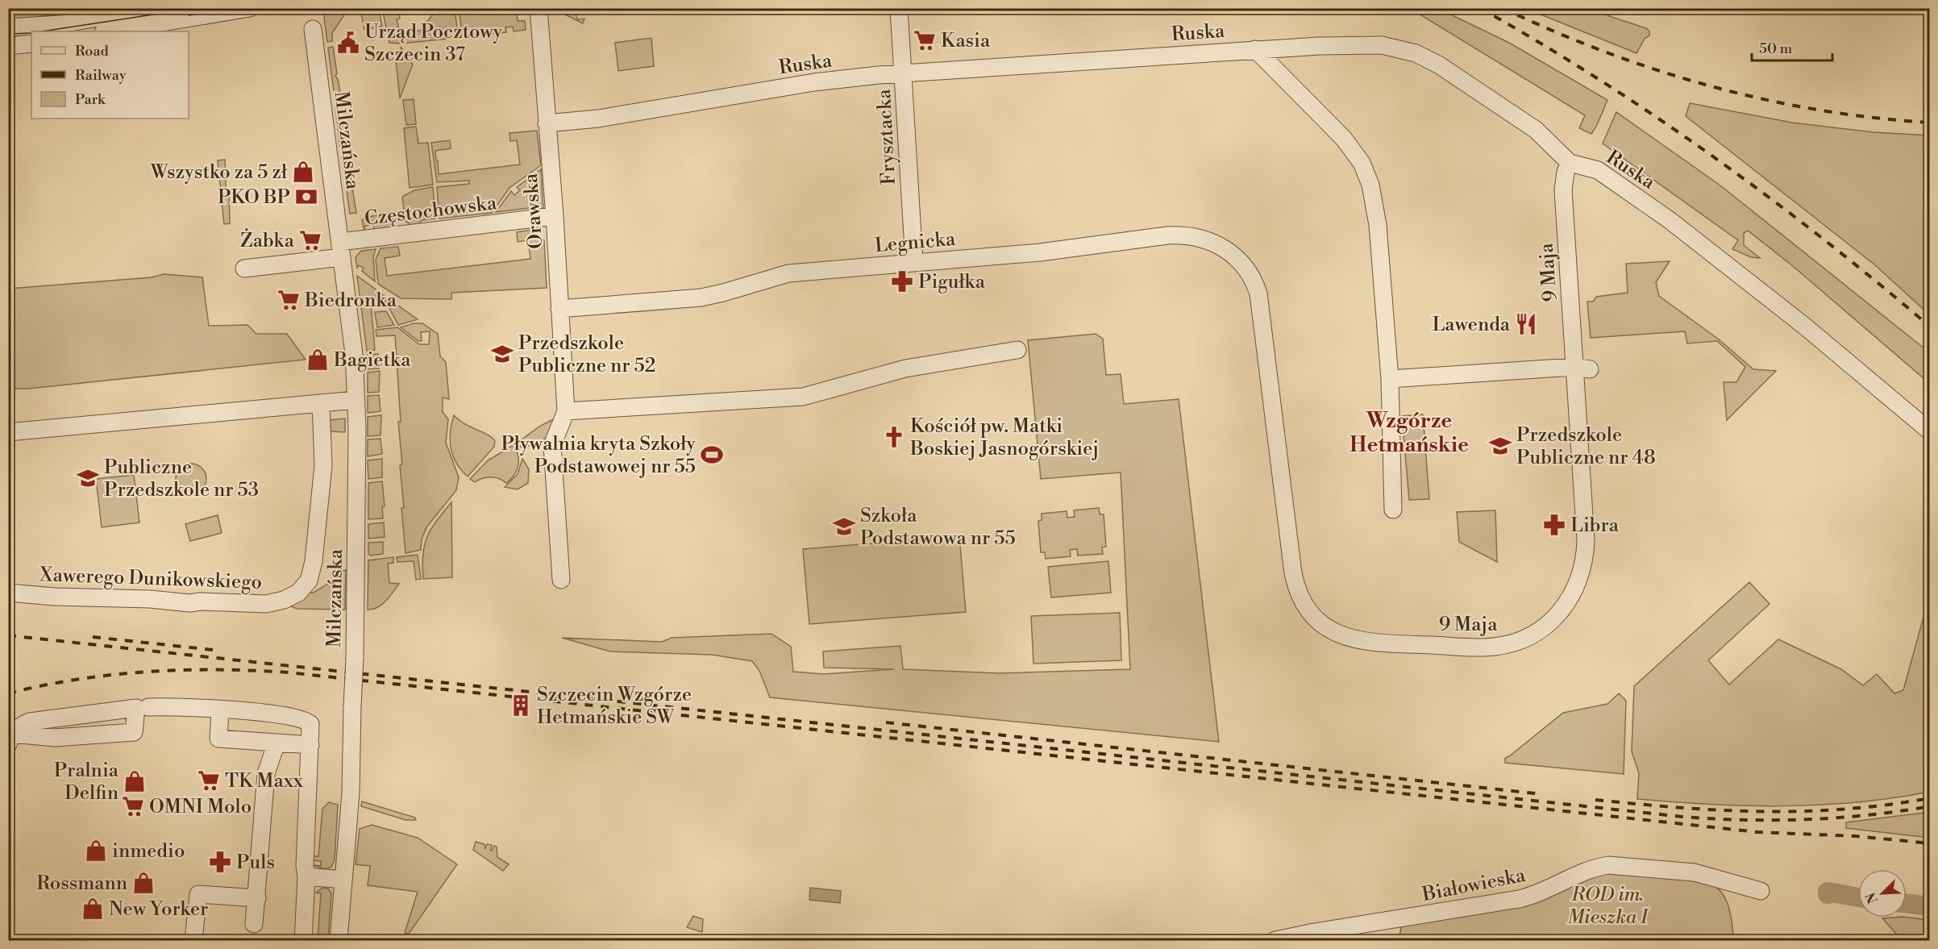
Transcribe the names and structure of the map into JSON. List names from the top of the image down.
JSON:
{
  "streets": {
    "street": [
      "Ruska",
      "Frysztacka",
      "Milczańska",
      "Częstochowska",
      "Orawska",
      "Legnicka",
      "9 Maja",
      "Xawerego Dunikowskiego",
      "Białowieska"
    ]
  },
  "crossings": [
    ["Ruska", "Frysztacka"],
    ["Ruska", "Orawska"],
    ["Ruska", "9 Maja"],
    ["Frysztacka", "Legnicka"],
    ["Milczańska", "Częstochowska"],
    ["Częstochowska", "Orawska"],
    ["Orawska", "Legnicka"],
    ["Legnicka", "9 Maja"]
  ],
  "districts": ["Wzgórze Hetmańskie"],
  "parks": ["ROD im. Mieszka I"],
  "places": {
    "supermarket": [
      "Kasia",
      "Żabka",
      "Biedronka",
      "TK Maxx",
      "OMNI Molo"
    ],
    "public building": ["Urząd Pocztowy Szczecin 37"],
    "shop": [
      "Wszystko za 5 zł",
      "Bagietka",
      "Pralnia Delfin",
      "inmedio",
      "Rossmann",
      "New Yorker"
    ],
    "bank": ["PKO BP"],
    "pharmacy": ["Pigułka", "Libra", "Puls"],
    "restaurant": ["Lawenda"],
    "school or university": [
      "Przedszkole Publiczne nr 52",
      "Przedszkole Publiczne nr 48",
      "Publiczne Przedszkole nr 53",
      "Szkoła Podstawowa nr 55"
    ],
    "church": ["Kościół pw. Matki Boskiej Jasnogórskiej"],
    "sports": ["Pływalnia kryta Szkoły Podstawowej nr 55"],
    "building": ["Szczecin Wzgórze Hetmańskie SW"]
  },
  "legend": ["Road", "Railway", "Park"],
  "scale_bar": "50 m",
  "north": "bottom left"
}
